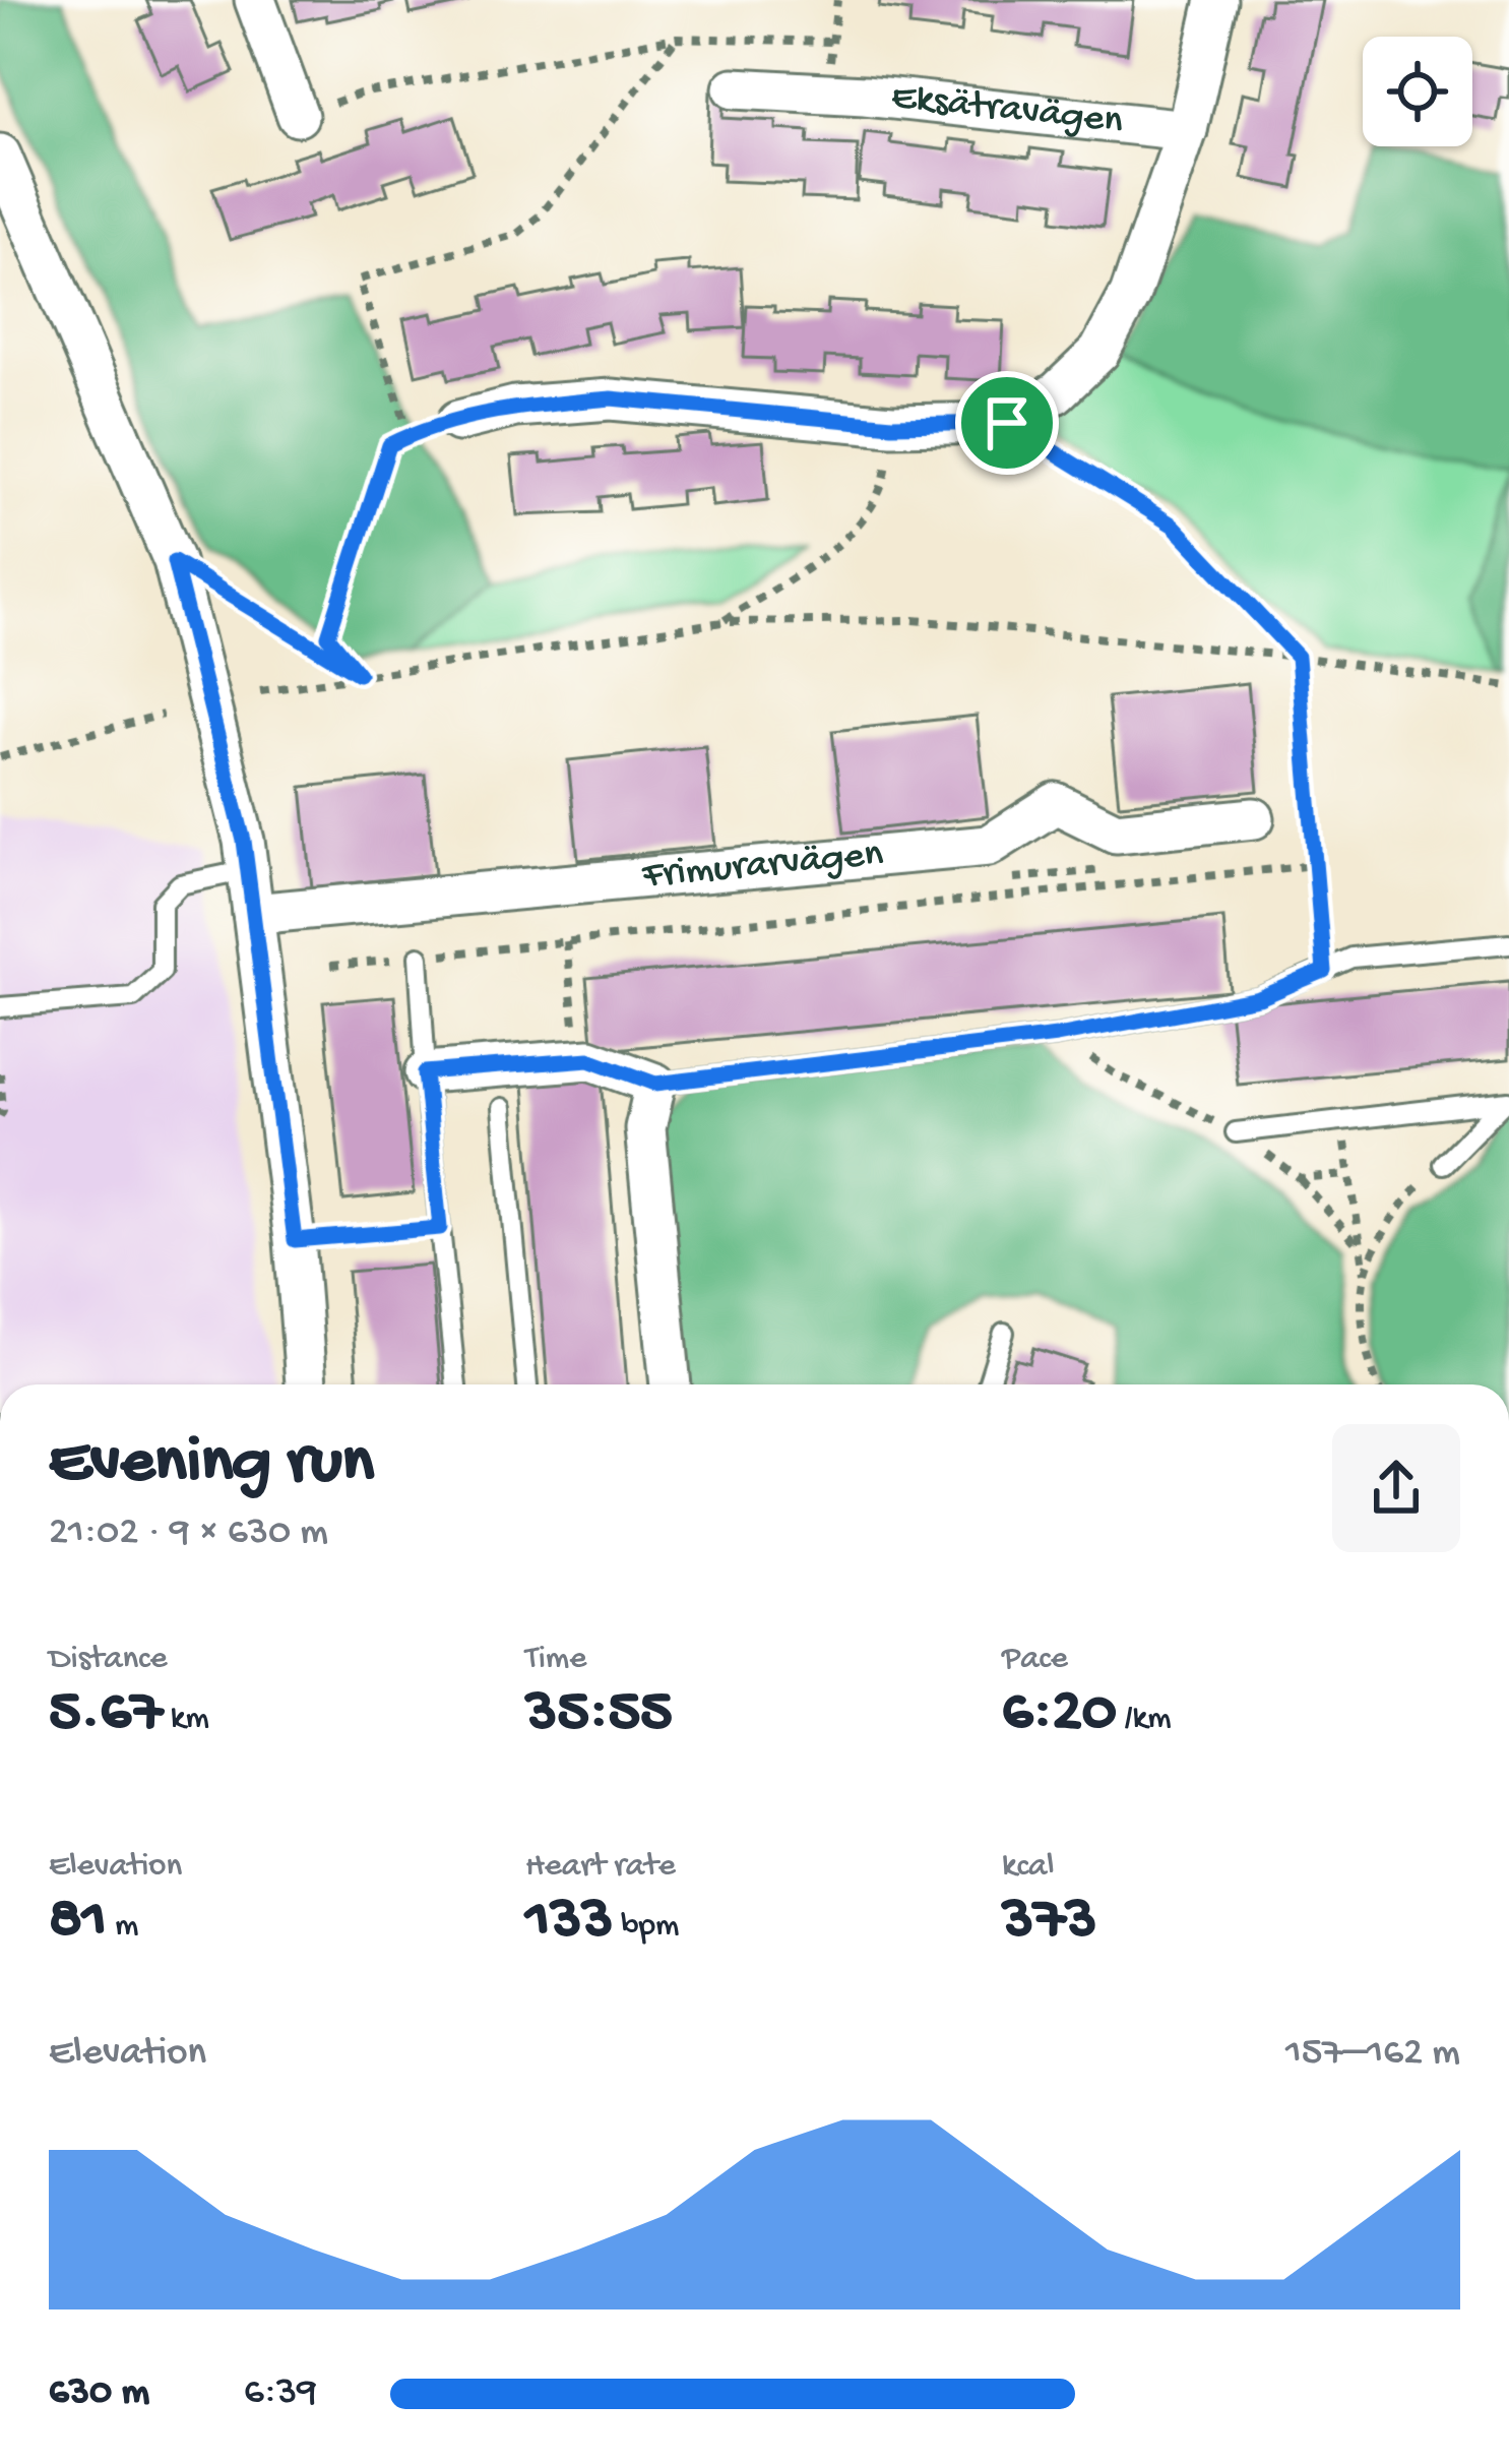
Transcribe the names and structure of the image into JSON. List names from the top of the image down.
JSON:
{
  "streets": {
    "street": ["Eksätravägen", "Frimurarvägen"]
  },
  "page": {
    "heading": ["Evening run", "21:02 · 9 × 630 m"],
    "stats": [
      ["Distance", "5.67 km"],
      ["Time", "35:55"],
      ["Pace", "6:20 /km"],
      ["Elevation", "81 m"],
      ["Heart rate", "133 bpm"],
      ["kcal", "373"]
    ],
    "chart": ["Elevation", "157–162 m"],
    "list": [
      {
        "name": "630 m",
        "note": "6:39"
      }
    ]
  }
}
